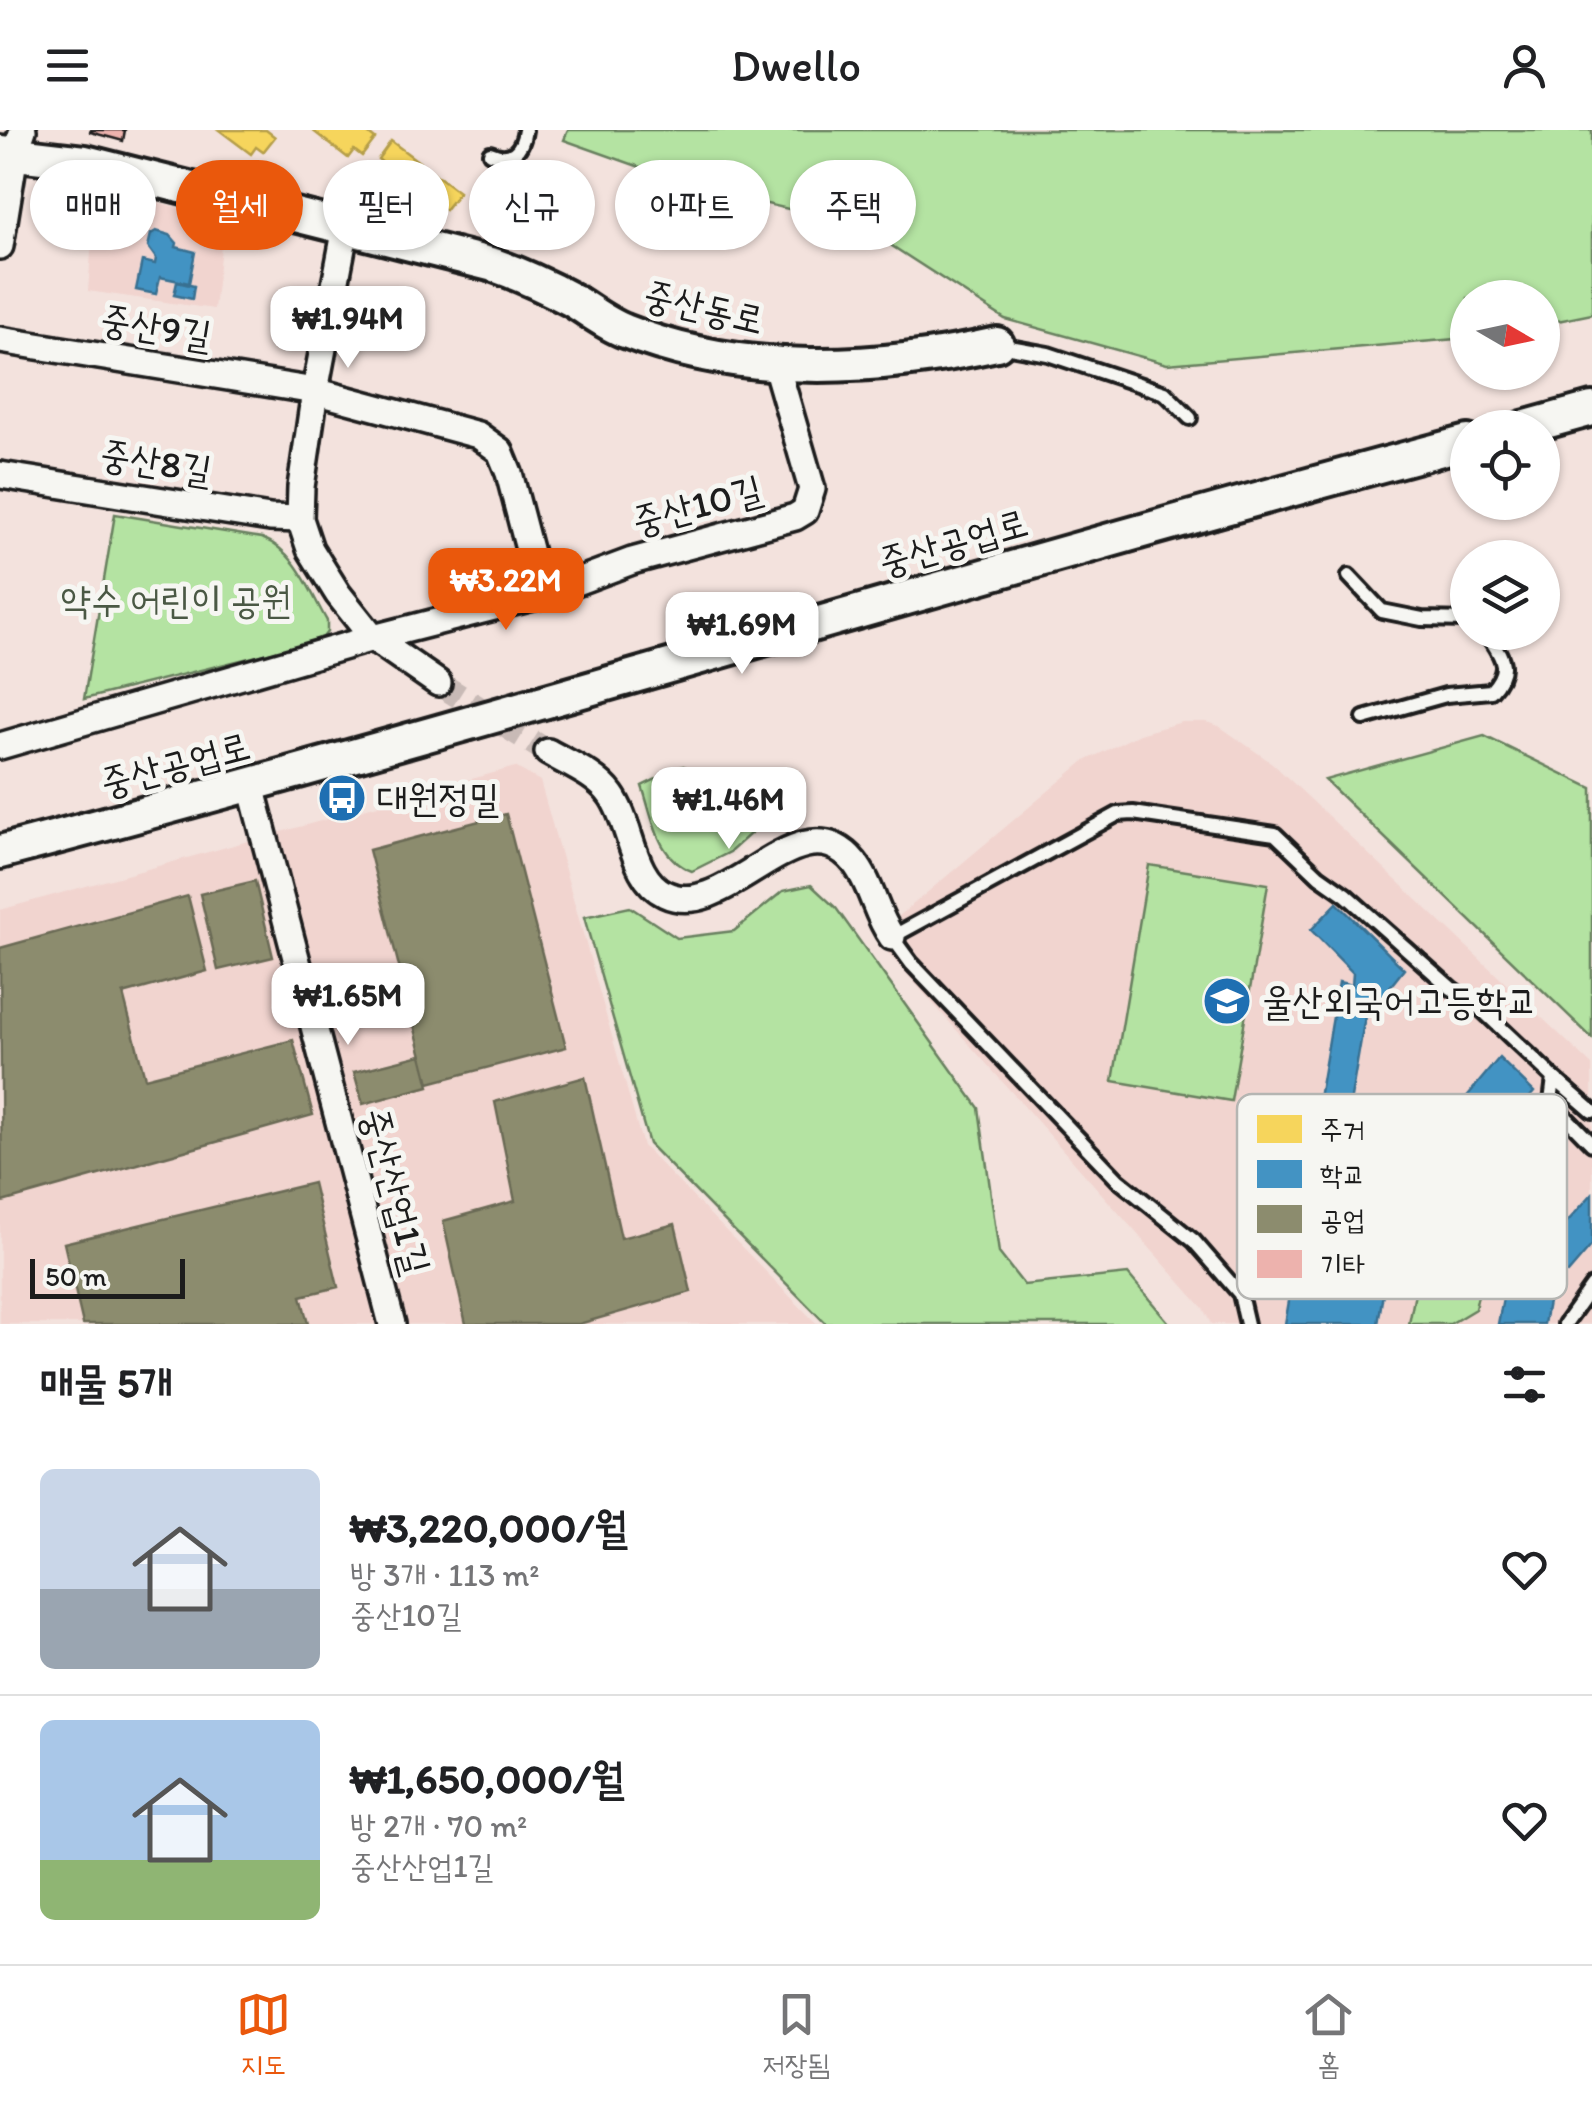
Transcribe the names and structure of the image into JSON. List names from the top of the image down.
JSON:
{
  "streets": {
    "street": [
      "중산동로",
      "중산9길",
      "중산8길",
      "중산10길",
      "중산공업로",
      "중산산업1길"
    ]
  },
  "crossings": [
    ["중산동로", "중산10길"],
    ["중산9길", "중산10길"],
    ["중산공업로", "중산산업1길"]
  ],
  "parks": ["약수 어린이 공원"],
  "places": {
    "bus stop": ["대원정밀"],
    "school or university": ["울산외국어고등학교"]
  },
  "legend": [
    "주거",
    "학교",
    "공업",
    "기타"
  ],
  "scale_bar": "50 m",
  "north": "right",
  "page": {
    "header": "Dwello",
    "chip": [
      "매매",
      "월세",
      "필터",
      "신규",
      "아파트",
      "주택"
    ],
    "price": [
      "₩1.94M",
      "₩3.22M",
      "₩1.69M",
      "₩1.46M",
      "₩1.65M"
    ],
    "scale": "50 m",
    "heading": "매물 5개",
    "list": [
      {
        "name": "₩3,220,000/월",
        "note": "방 3개 · 113 m² · 중산10길"
      },
      {
        "name": "₩1,650,000/월",
        "note": "방 2개 · 70 m² · 중산산업1길"
      }
    ],
    "tabs": ["지도", "저장됨", "홈"]
  }
}
